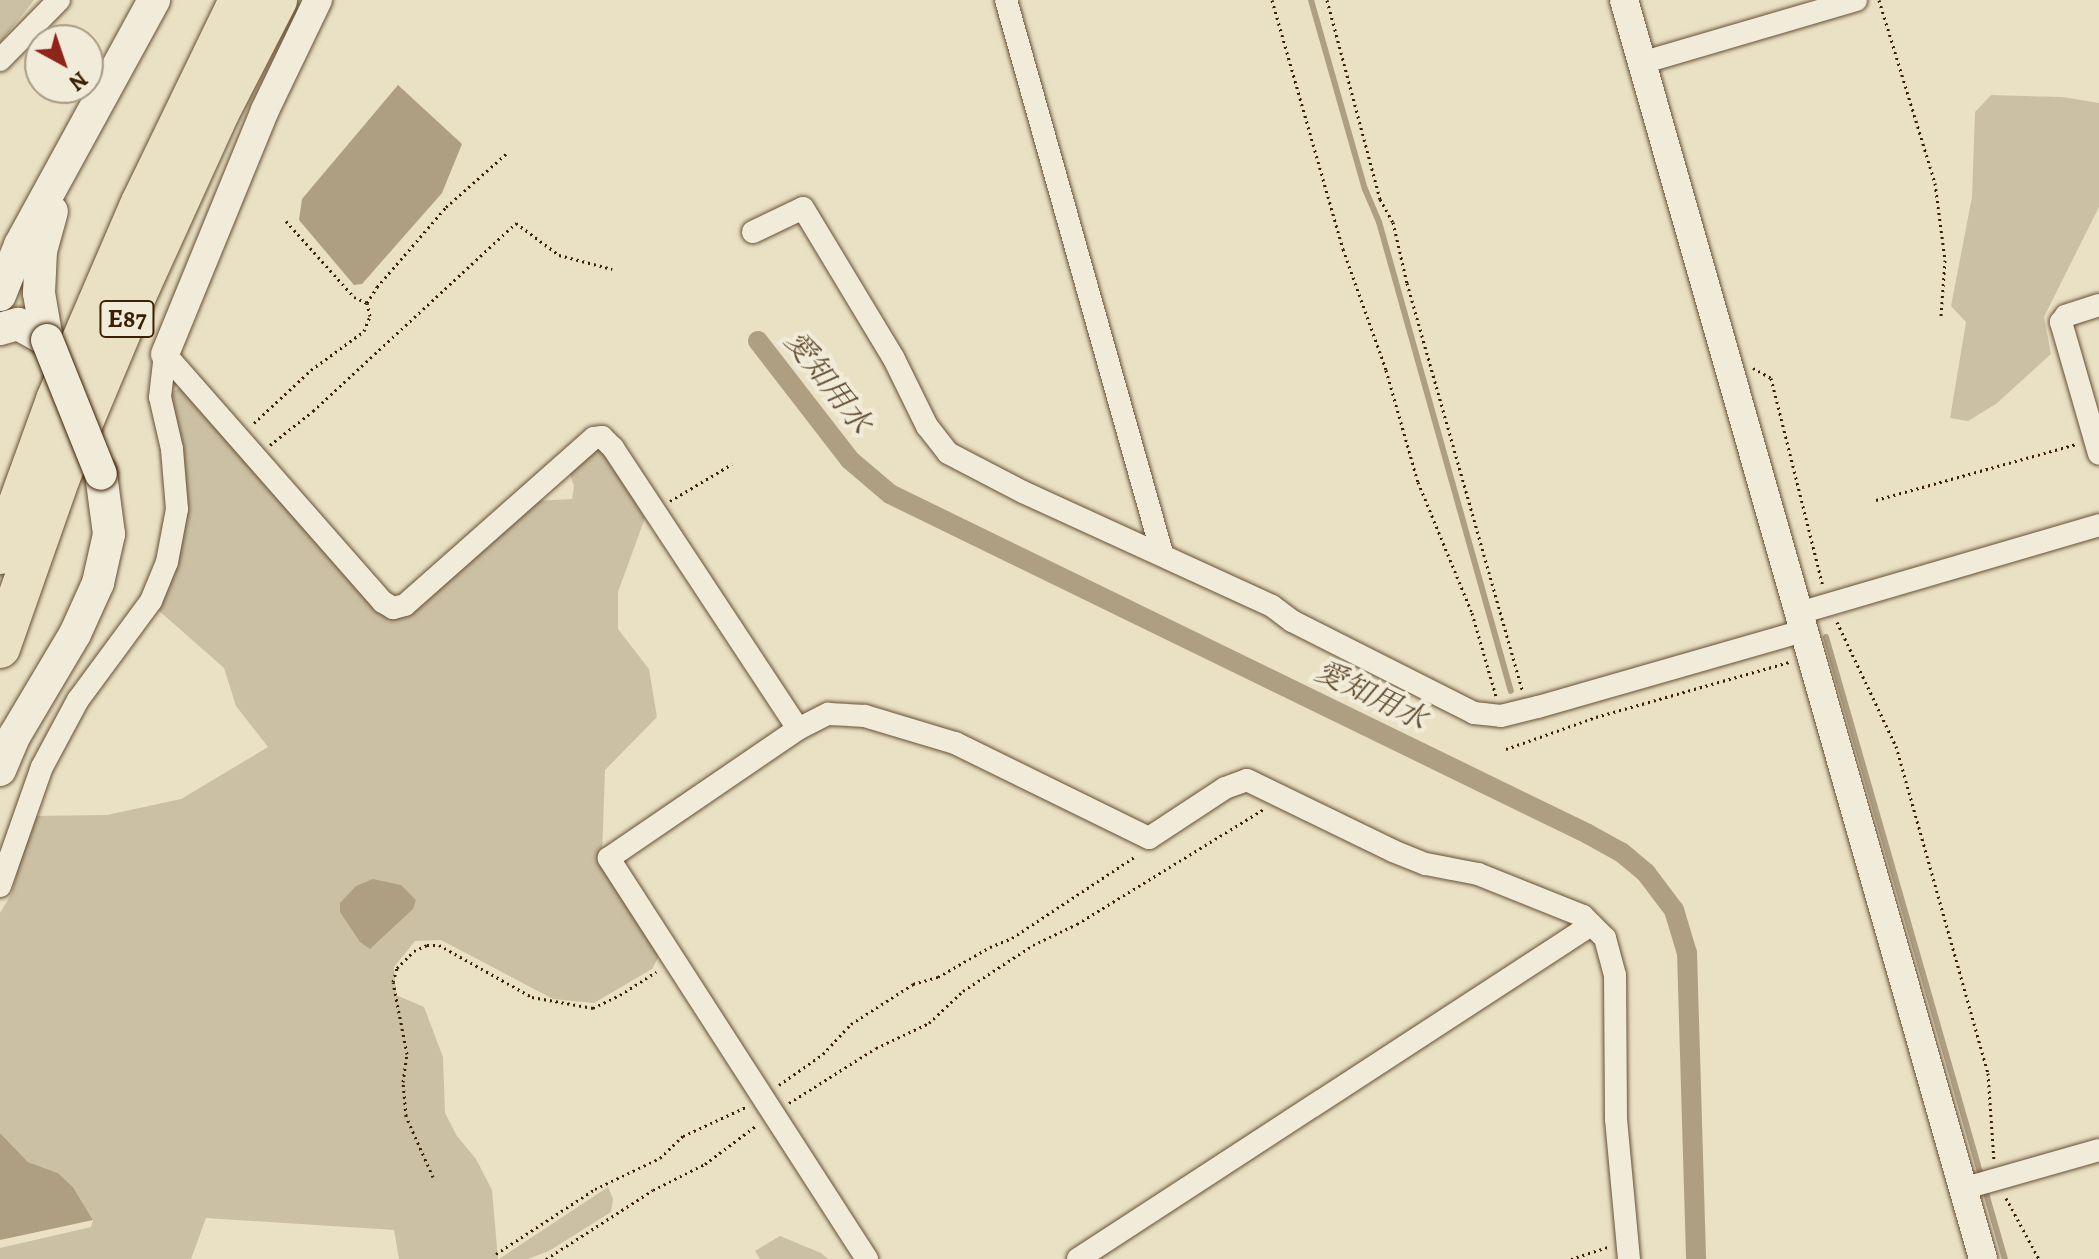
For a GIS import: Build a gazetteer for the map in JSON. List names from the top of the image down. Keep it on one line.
{"streets":{"highway":["E87"]},"water":["愛知用水"],"north":"bottom right"}
